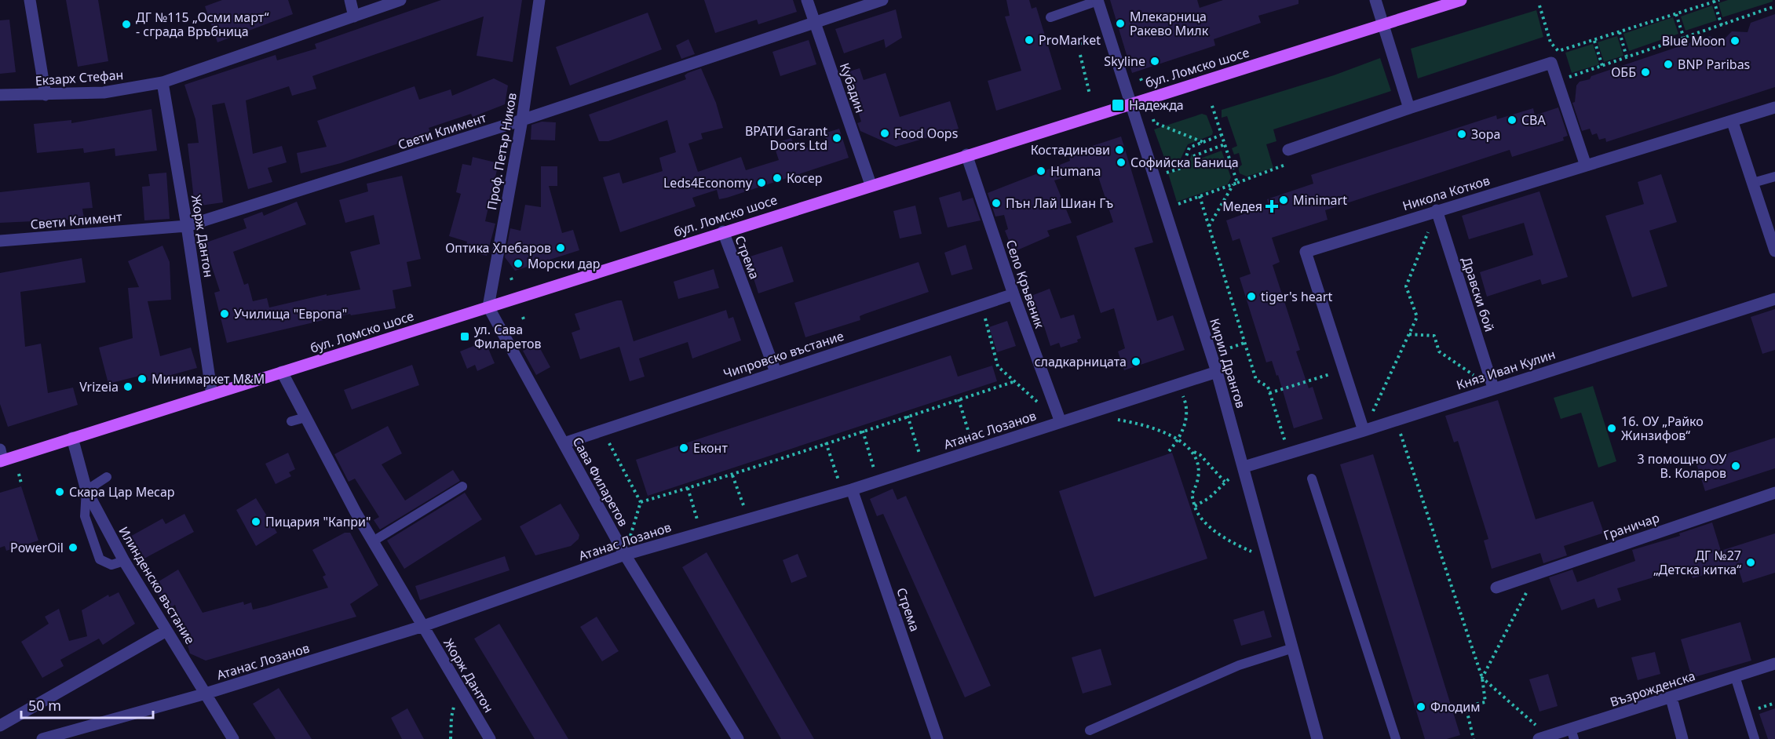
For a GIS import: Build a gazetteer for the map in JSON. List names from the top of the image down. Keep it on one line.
{"streets":{"main road":["бул. Ломско шосе"],"street":["Екзарх Стефан","Кубадин","Свети Климент","Проф. Петър Ников","Никола Котков","Жорж Дантон","Стрема","Село Кръвеник","Дравски бой","Чипровско въстание","Кирил Дрангов","Княз Иван Кулин","Атанас Лозанов","Сава Филаретов","Граничар","Илинденско въстание","Възрожденска"]},"crossings":[["бул. Ломско шосе","Кубадин"],["бул. Ломско шосе","Проф. Петър Ников"],["бул. Ломско шосе","Жорж Дантон"],["бул. Ломско шосе","Стрема"],["бул. Ломско шосе","Село Кръвеник"],["бул. Ломско шосе","Кирил Дрангов"],["бул. Ломско шосе","Сава Филаретов"],["бул. Ломско шосе","Илинденско въстание"],["Екзарх Стефан","Жорж Дантон"],["Кубадин","Свети Климент"],["Свети Климент","Проф. Петър Ников"],["Свети Климент","Жорж Дантон"],["Проф. Петър Ников","Сава Филаретов"],["Никола Котков","Дравски бой"],["Никола Котков","Княз Иван Кулин"],["Жорж Дантон","Атанас Лозанов"],["Стрема","Чипровско въстание"],["Стрема","Атанас Лозанов"],["Село Кръвеник","Чипровско въстание"],["Село Кръвеник","Атанас Лозанов"],["Дравски бой","Княз Иван Кулин"],["Чипровско въстание","Сава Филаретов"],["Кирил Дрангов","Княз Иван Кулин"],["Кирил Дрангов","Атанас Лозанов"],["Атанас Лозанов","Сава Филаретов"],["Атанас Лозанов","Илинденско въстание"]],"places":{"other":["Млекарница Ракево Милк","ДГ №115 „Осми март“ - сграда Връбница","ProMarket","Blue Moon","Skyline","BNP Paribas","ОББ","CBA","Food Oops","Зора","ВРАТИ Garant Doors Ltd","Костадинови","Софийска Баница","Humana","Косер","Leds4Economy","Minimart","Пън Лай Шиан Гъ","Оптика Хлебаров","Морски дар","tiger's heart","Училища \"Европа\"","сладкарницата","Минимаркет М&М","Vrizeia","16. ОУ „Райко Жинзифов“","Еконт","3 помощно ОУ В. Коларов","Скара Цар Месар","Пицария \"Капри\"","PowerOil","ДГ №27 „Детска китка“","Флодим"],"transit":["Надежда","ул. Сава Филаретов"],"health":["Медея"]},"scale_bar":"50 m"}
